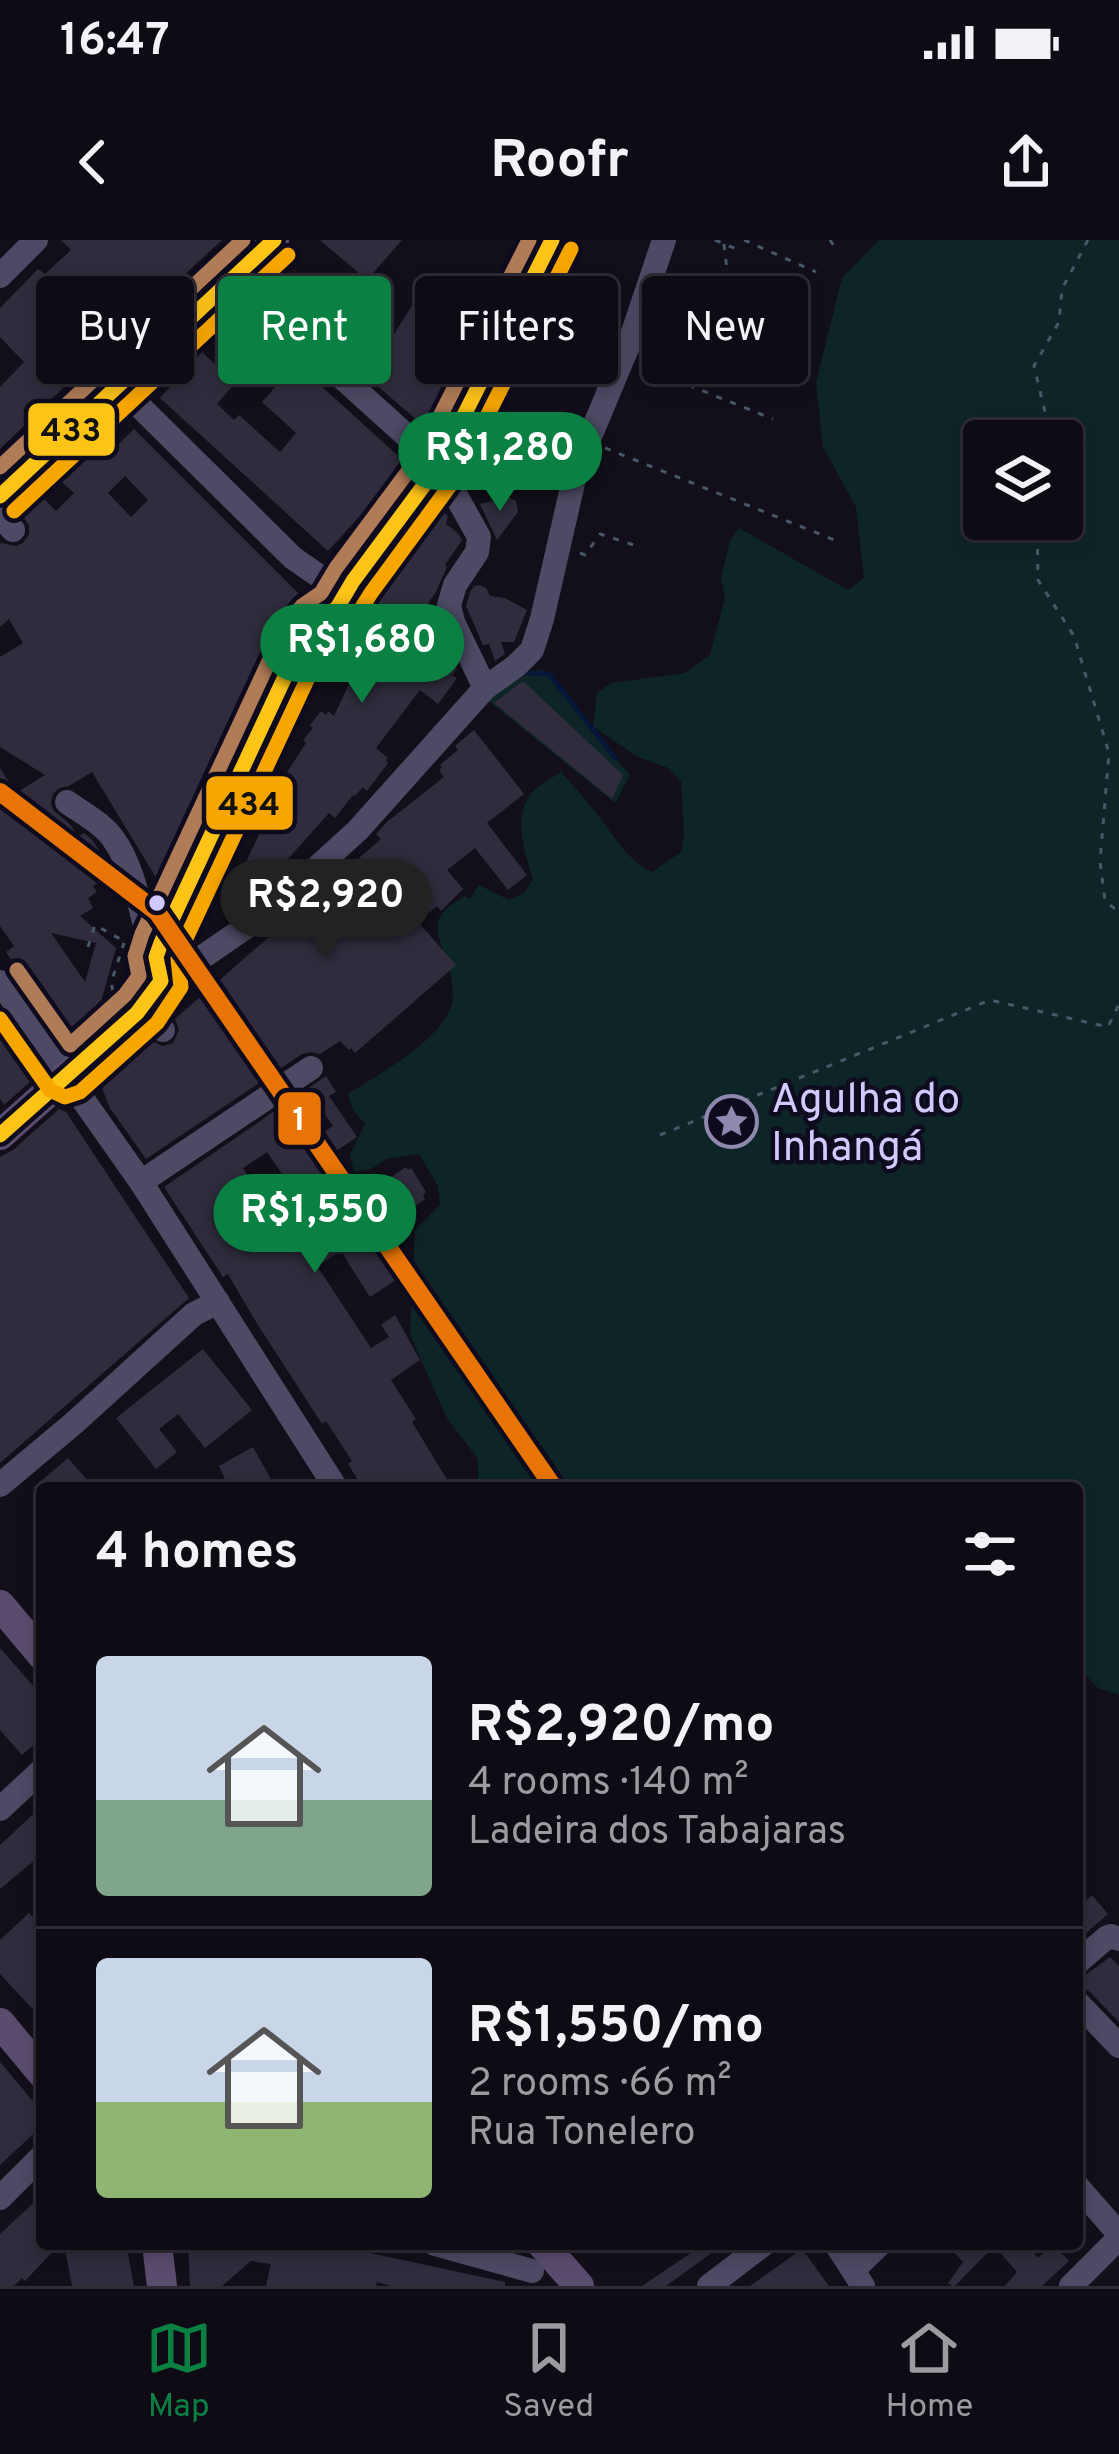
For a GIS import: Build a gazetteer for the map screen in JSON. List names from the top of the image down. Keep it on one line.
{"places":{"place":["Agulha do Inhangá"]},"lines":["transit line 433","transit line 434","transit line 1"],"page":{"status":"16:47","header":"Roofr","chip":["Buy","Rent","Filters","New"],"price":["R$1,280","R$1,680","R$2,920","R$1,550"],"heading":"4 homes","list":[{"name":"R$2,920/mo","note":"4 rooms · 140 m² · Ladeira dos Tabajaras"},{"name":"R$1,550/mo","note":"2 rooms · 66 m² · Rua Tonelero"}],"tabs":["Map","Saved","Home"]}}
